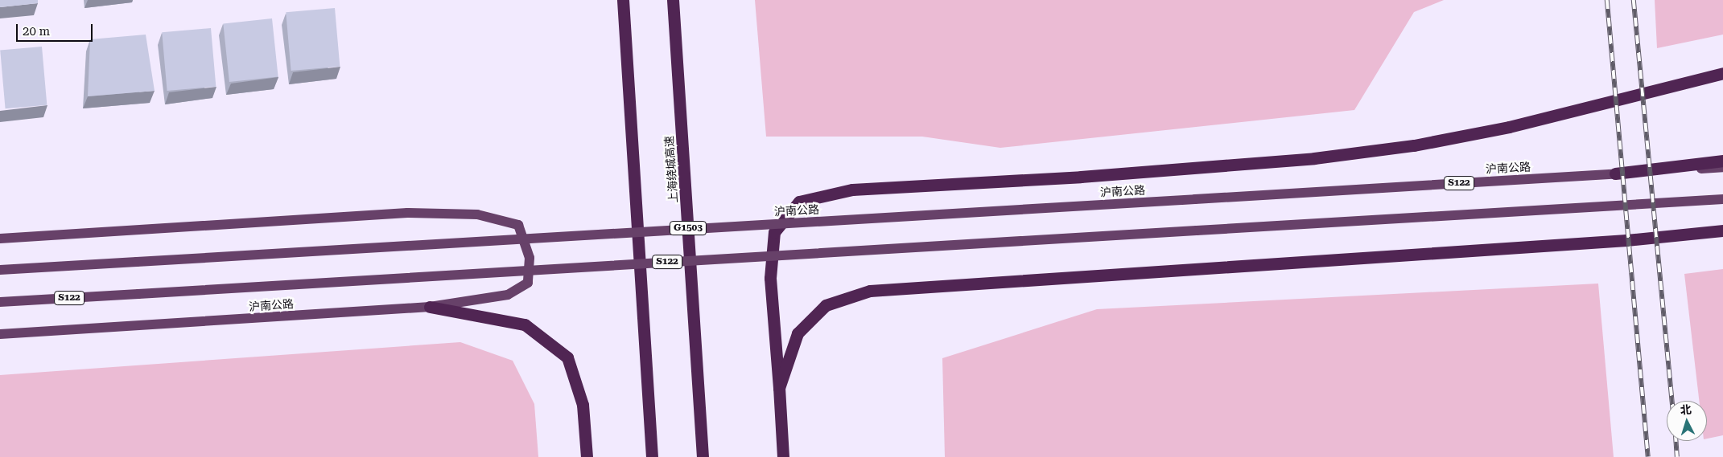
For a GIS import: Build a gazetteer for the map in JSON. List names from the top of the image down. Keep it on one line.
{"streets":{"highway":["上海绕城高速","G1503"],"main road":["沪南公路","S122"]},"scale_bar":"20 m","north":"top"}
